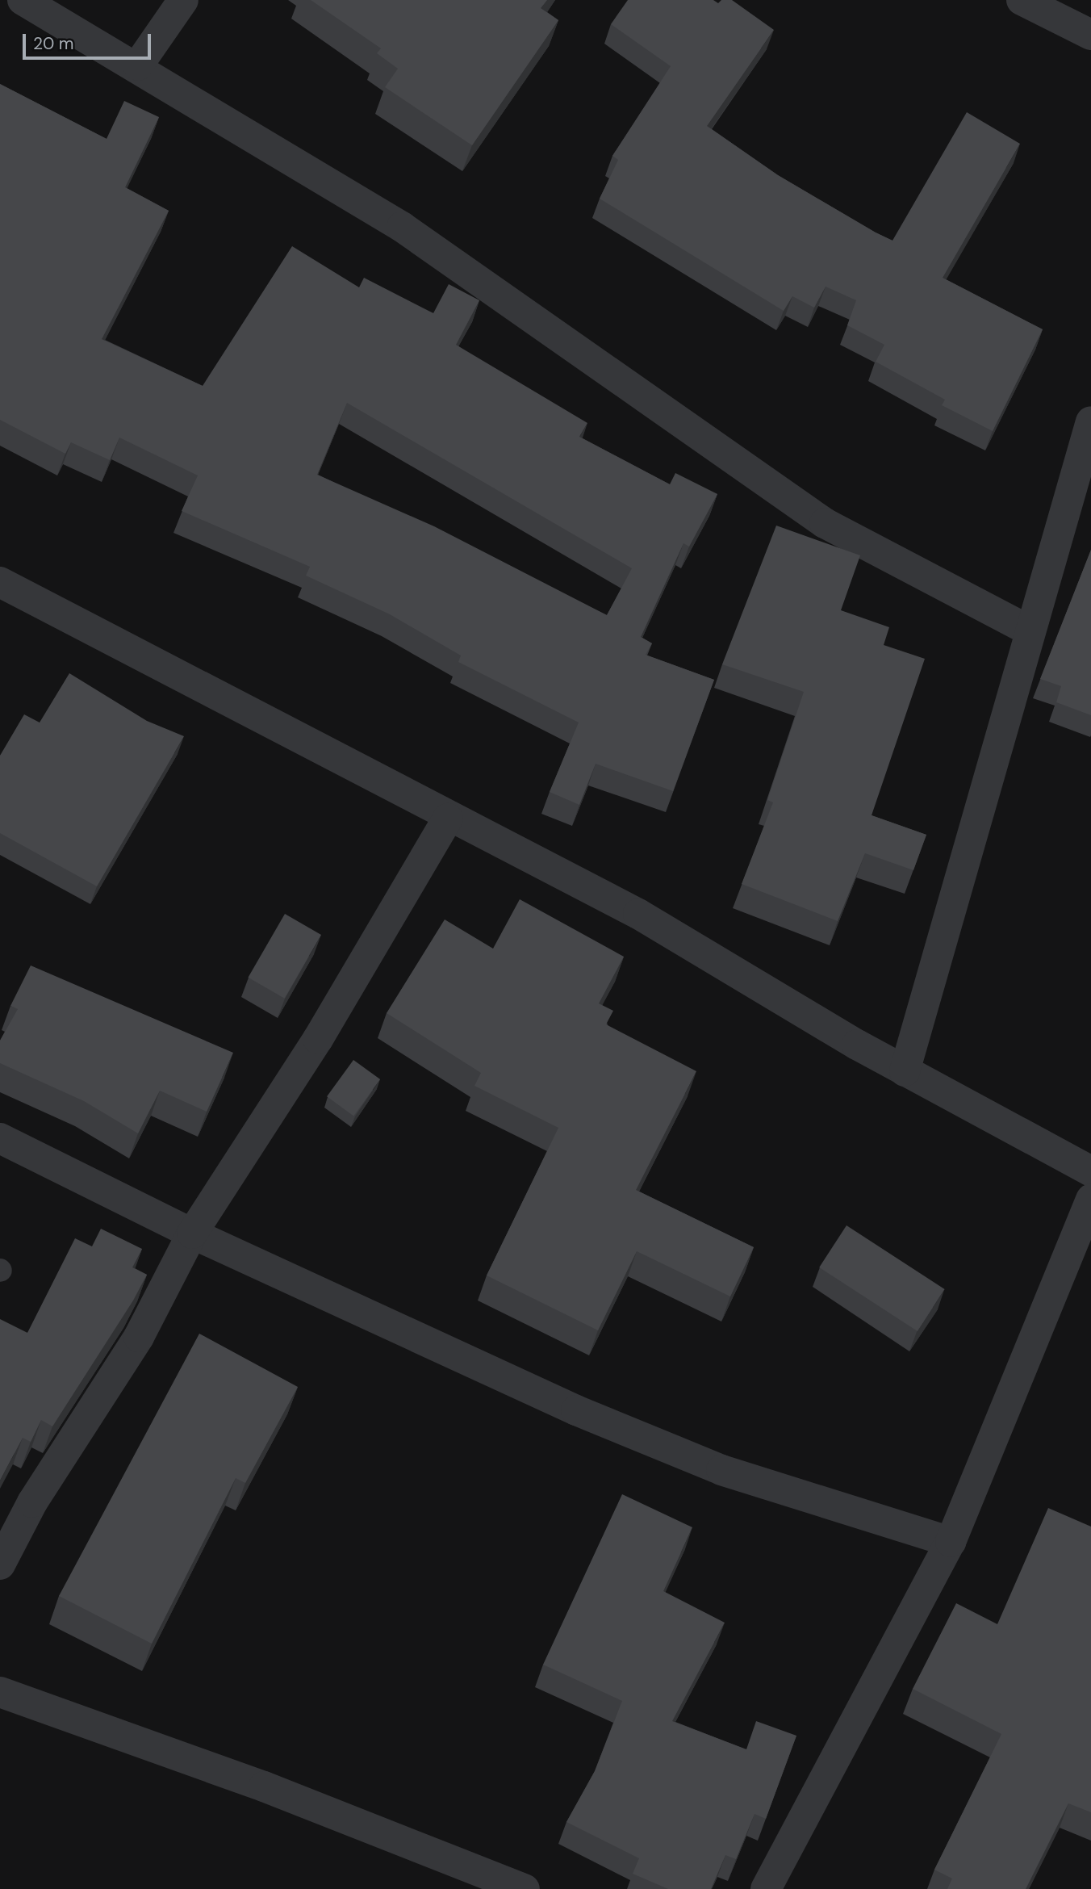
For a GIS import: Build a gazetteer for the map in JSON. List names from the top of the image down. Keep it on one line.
{"scale_bar":"20 m"}
